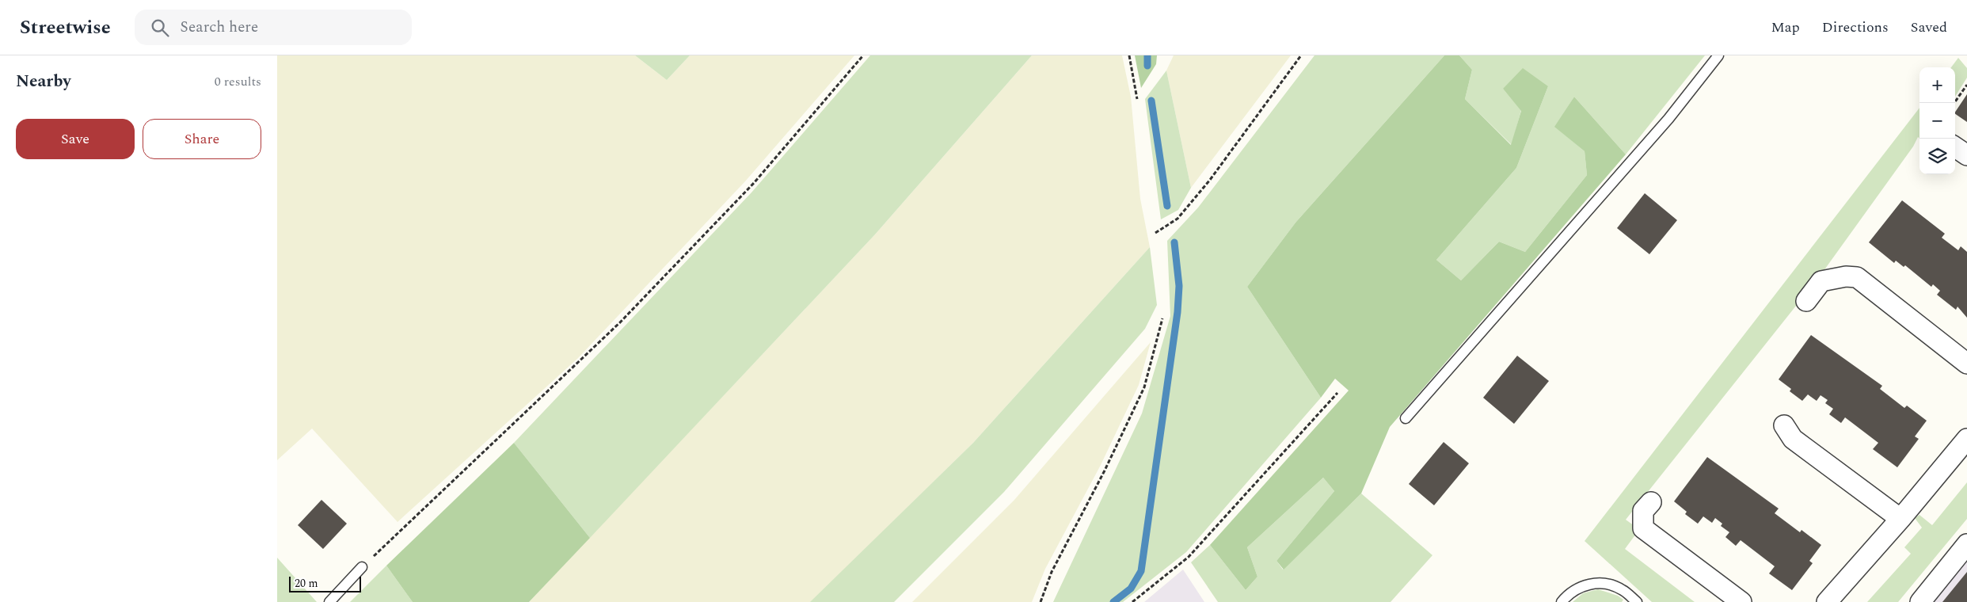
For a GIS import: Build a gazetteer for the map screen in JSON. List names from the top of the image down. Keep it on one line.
{"scale_bar":"20 m","page":{"header":"Streetwise","search":"Search here","nav":["Map","Directions","Saved"],"heading":["Nearby","0 results"],"map_buttons":["+","−"],"buttons":["Save","Share"],"scale":"20 m"}}
